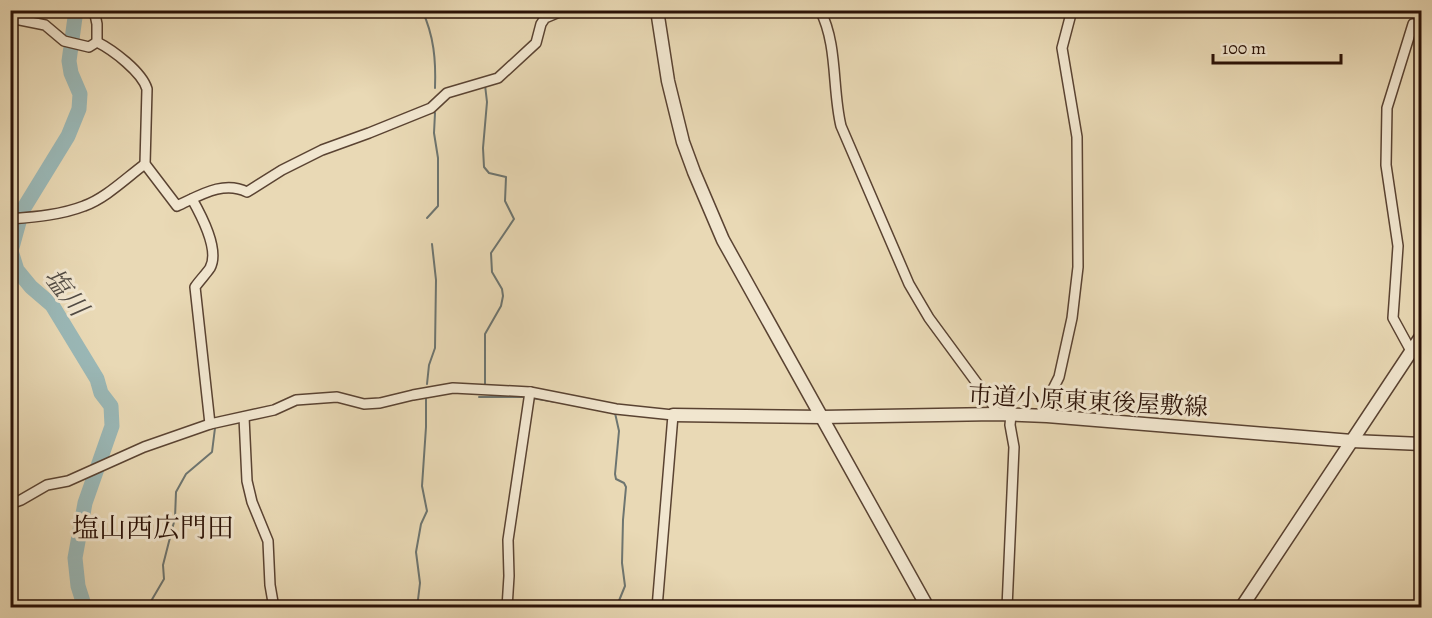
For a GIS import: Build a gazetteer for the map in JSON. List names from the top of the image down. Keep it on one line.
{"streets":{"street":["市道小原東東後屋敷線"]},"districts":["塩山西広門田"],"water":["塩川"],"scale_bar":"100 m"}
